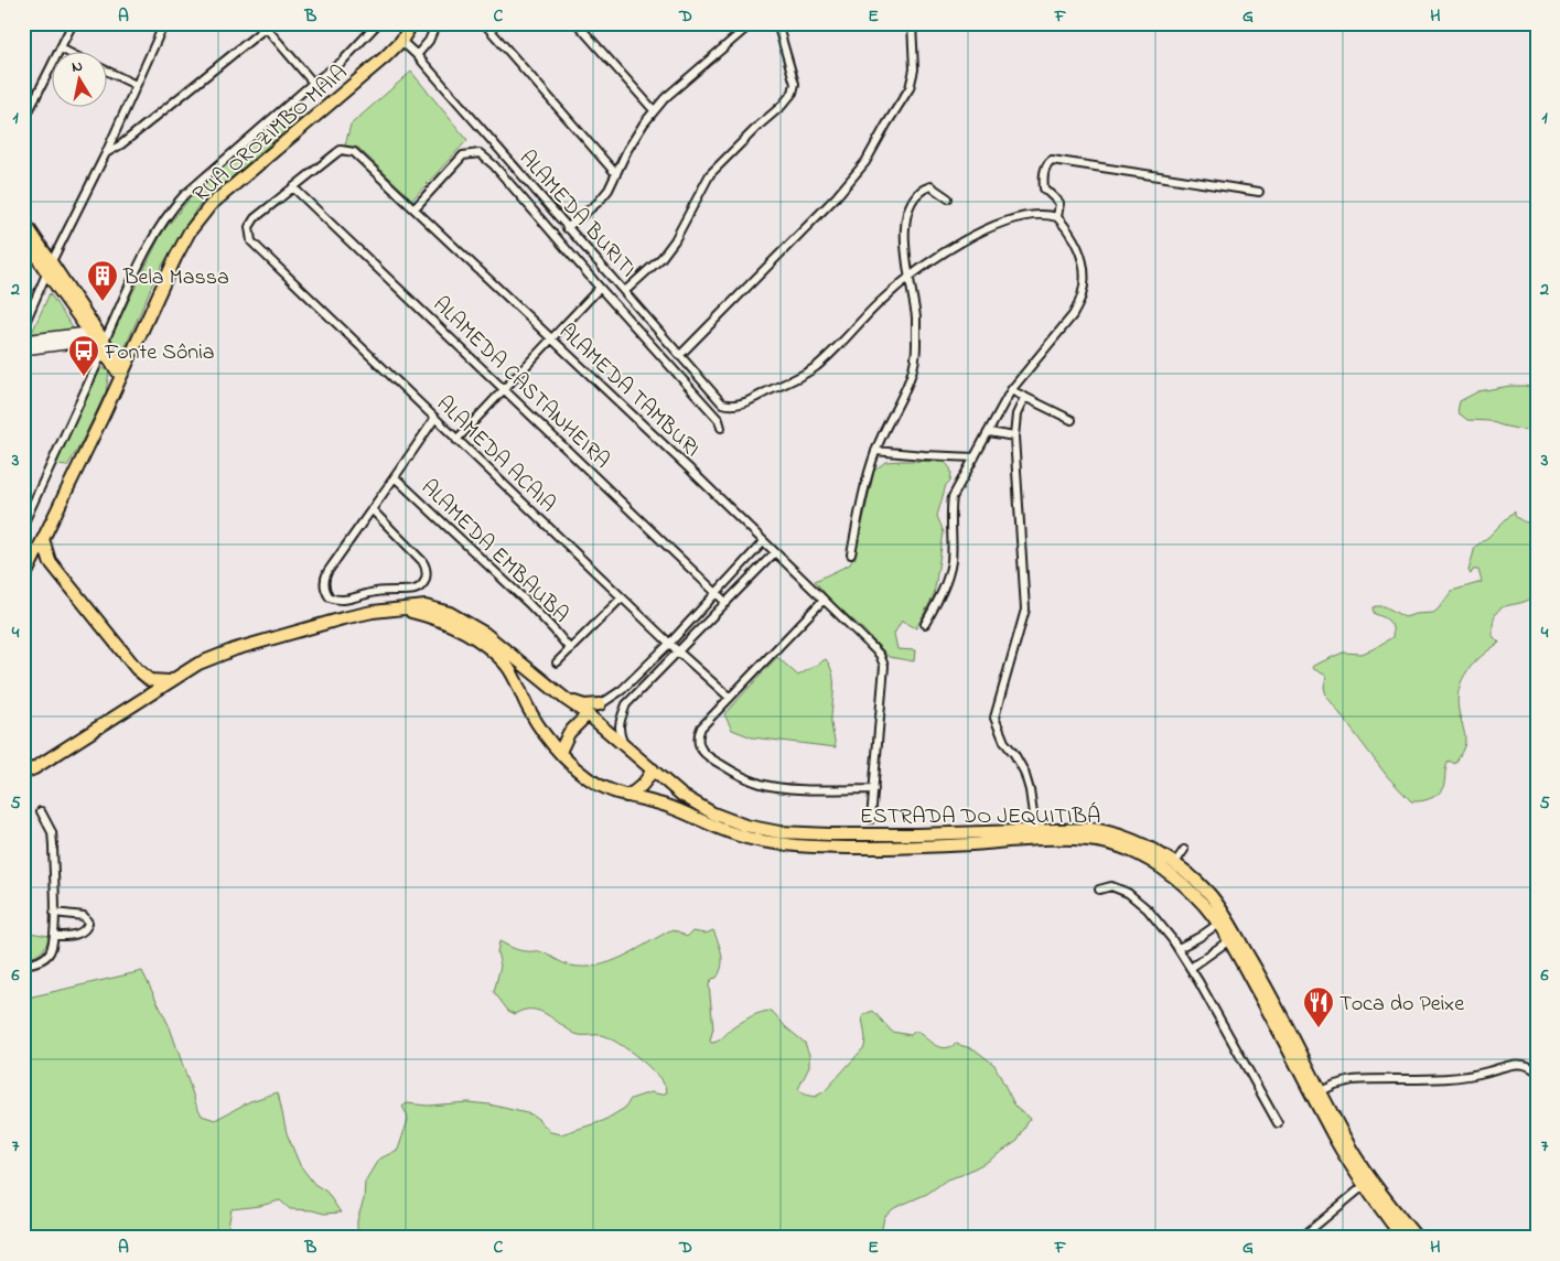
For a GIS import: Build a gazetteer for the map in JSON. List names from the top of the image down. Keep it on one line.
{"streets":{"main road":["RUA OROZIMBO MAIA","ESTRADA DO JEQUITIBÁ"],"street":["ALAMEDA BURITI","ALAMEDA CASTANHEIRA","ALAMEDA TAMBURI","ALAMEDA ACAIA","ALAMEDA EMBAUBA"]},"crossings":[["RUA OROZIMBO MAIA","ALAMEDA BURITI"],["ALAMEDA CASTANHEIRA","ALAMEDA TAMBURI"],["ALAMEDA CASTANHEIRA","ALAMEDA ACAIA"],["ALAMEDA TAMBURI","ALAMEDA ACAIA"]],"places":{"building":["Bela Massa"],"bus stop":["Fonte Sônia"],"restaurant":["Toca do Peixe"]},"north":"top","grid":{"columns":["A","B","C","D","E","F","G","H"],"rows":["1","2","3","4","5","6","7"]}}
